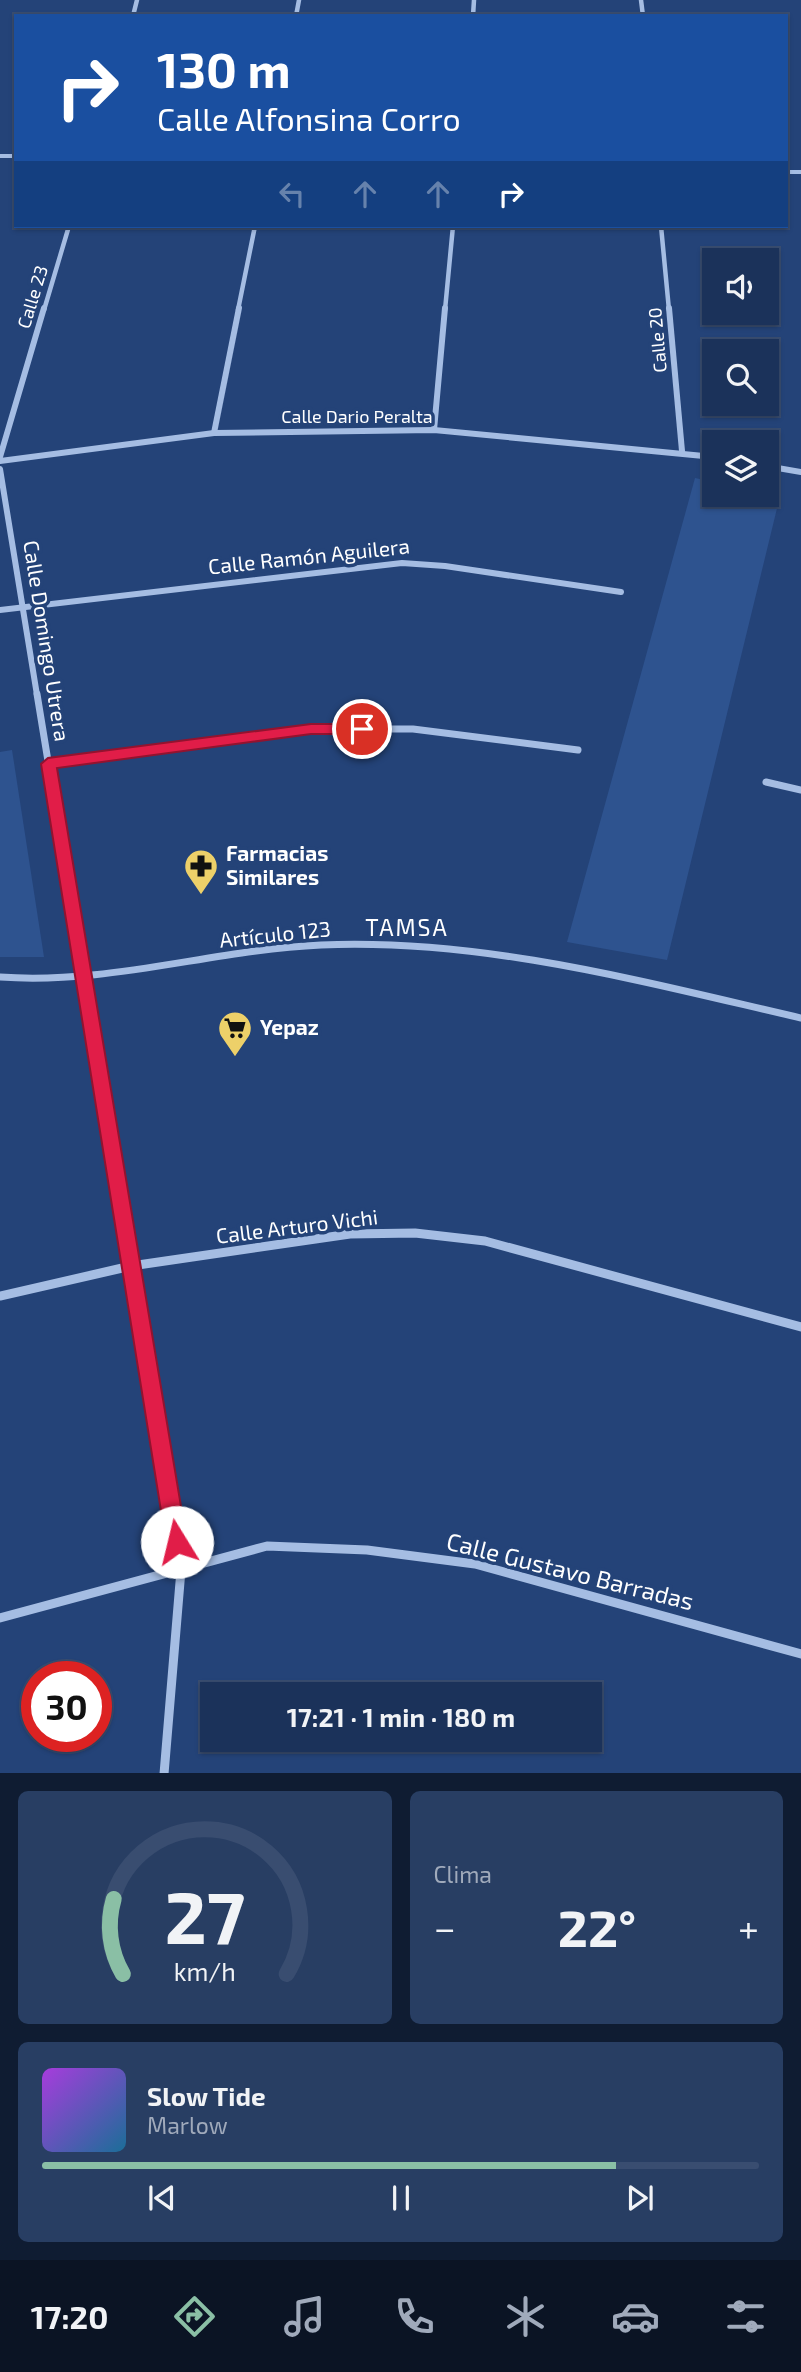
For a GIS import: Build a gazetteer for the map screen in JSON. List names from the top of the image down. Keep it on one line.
{"streets":{"street":["Calle 23","Calle 20","Calle Dario Peralta","Calle Ramón Aguilera","Calle Domingo Utrera","Artículo 123","Calle Arturo Vichi","Calle Gustavo Barradas"]},"crossings":[["Calle 23","Calle Dario Peralta"],["Calle 20","Calle Dario Peralta"],["Calle Ramón Aguilera","Calle Domingo Utrera"],["Calle Domingo Utrera","Artículo 123"],["Calle Domingo Utrera","Calle Arturo Vichi"],["Calle Domingo Utrera","Calle Gustavo Barradas"]],"districts":["TAMSA"],"places":{"pharmacy":["Farmacias Similares"],"supermarket":["Yepaz"]},"page":{"turn":["130 m","Calle Alfonsina Corro"],"limit":"30","trip":"17:21 · 1 min · 180 m","tile":"Clima","heat":["−","22°","+"],"song":["Slow Tide","Marlow"],"tabs":"17:20","gauge":["27","km/h"]}}
